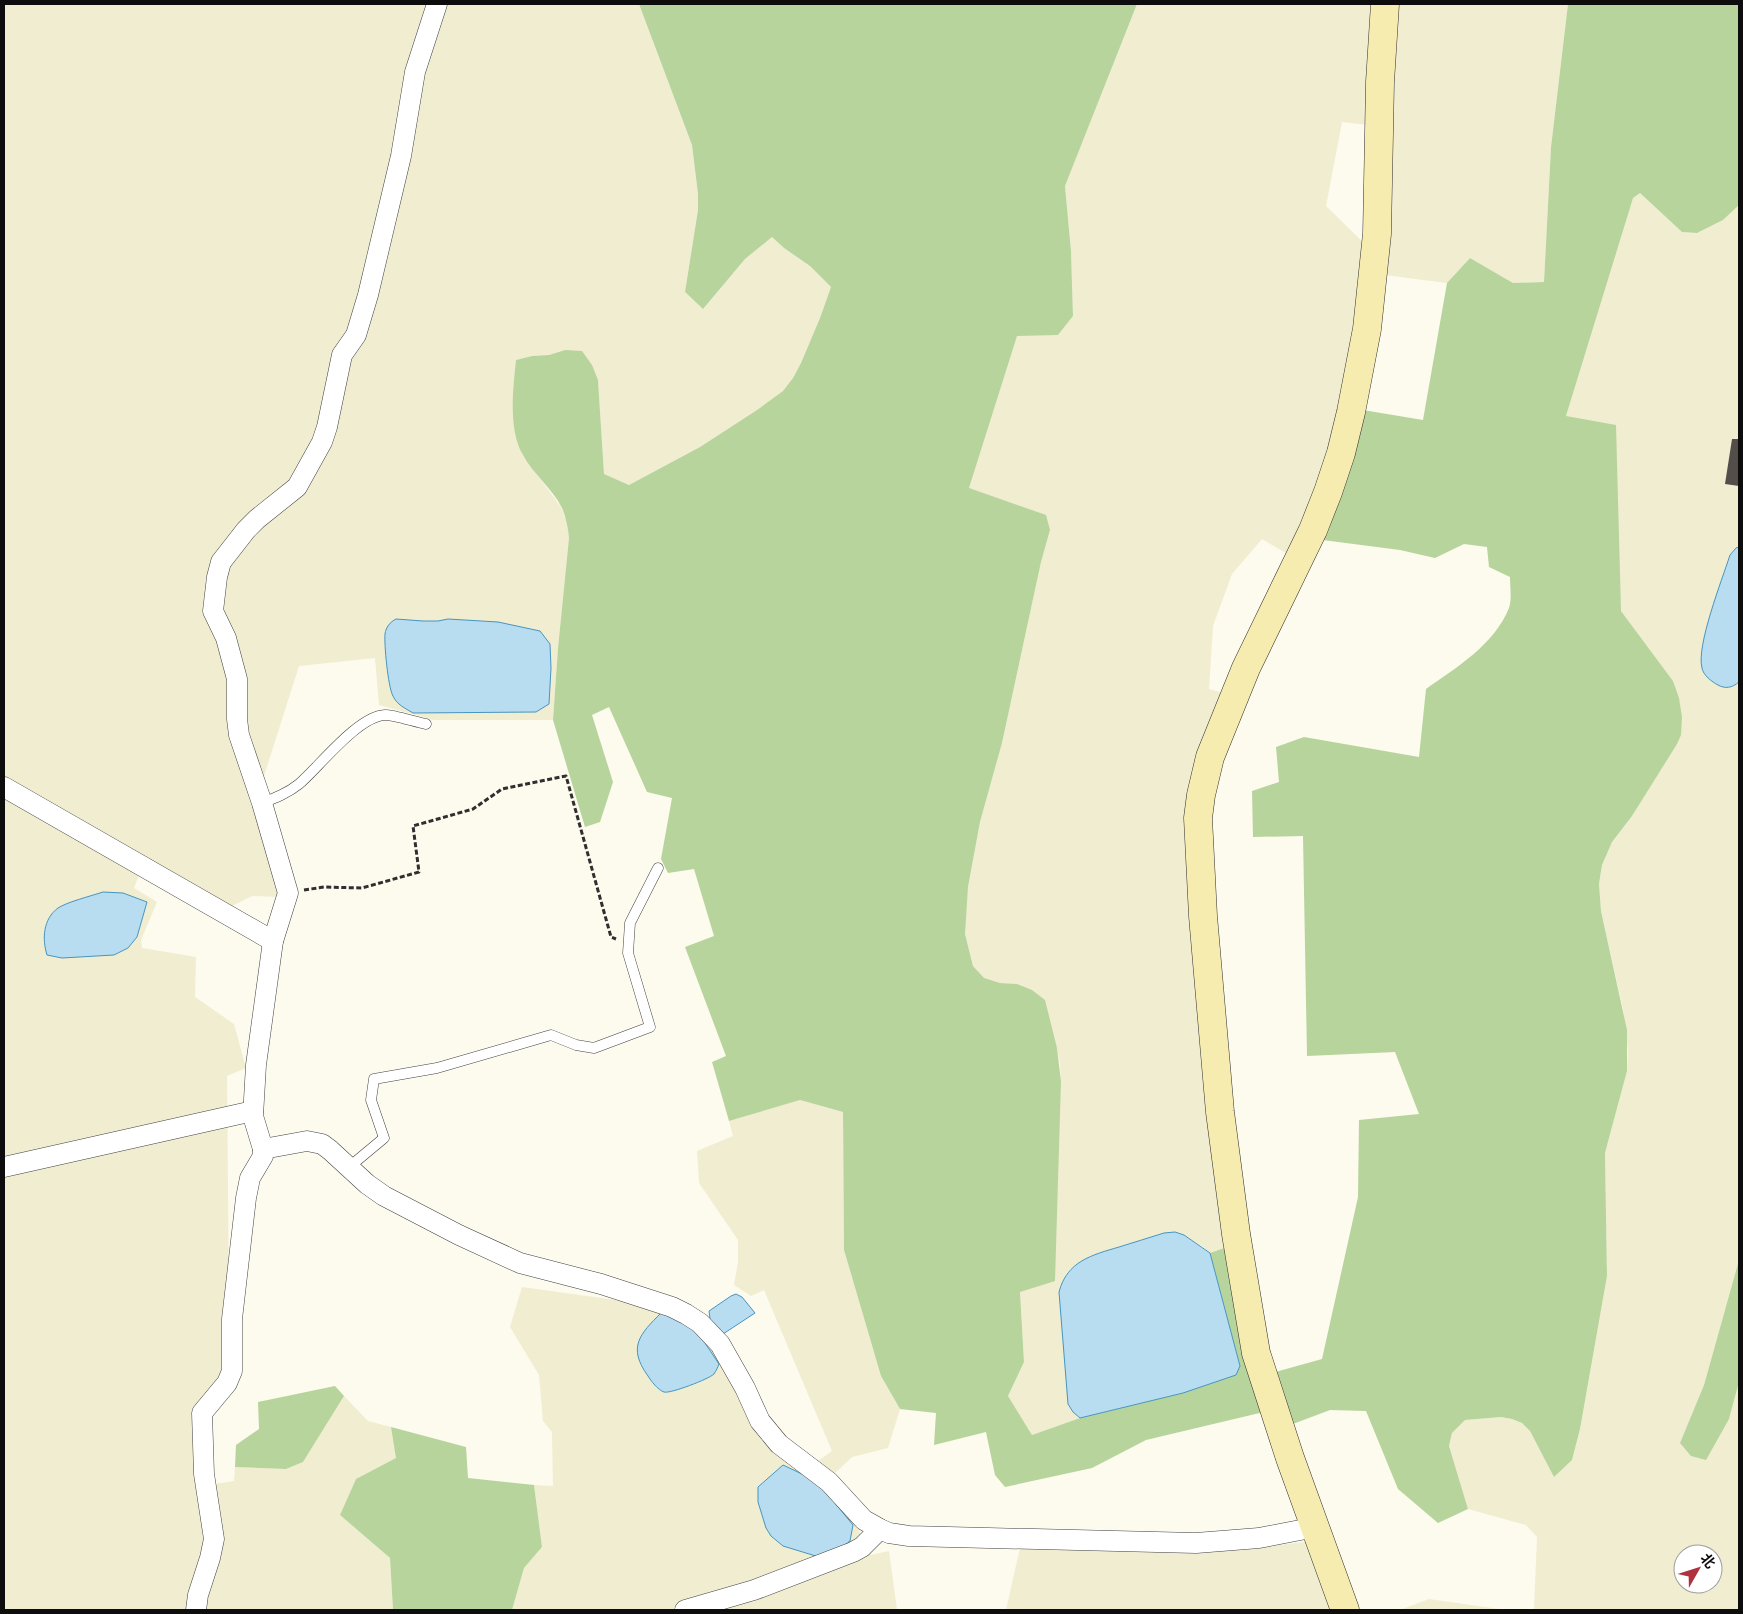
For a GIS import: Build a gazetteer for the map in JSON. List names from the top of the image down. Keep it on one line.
{"north":"top right"}
